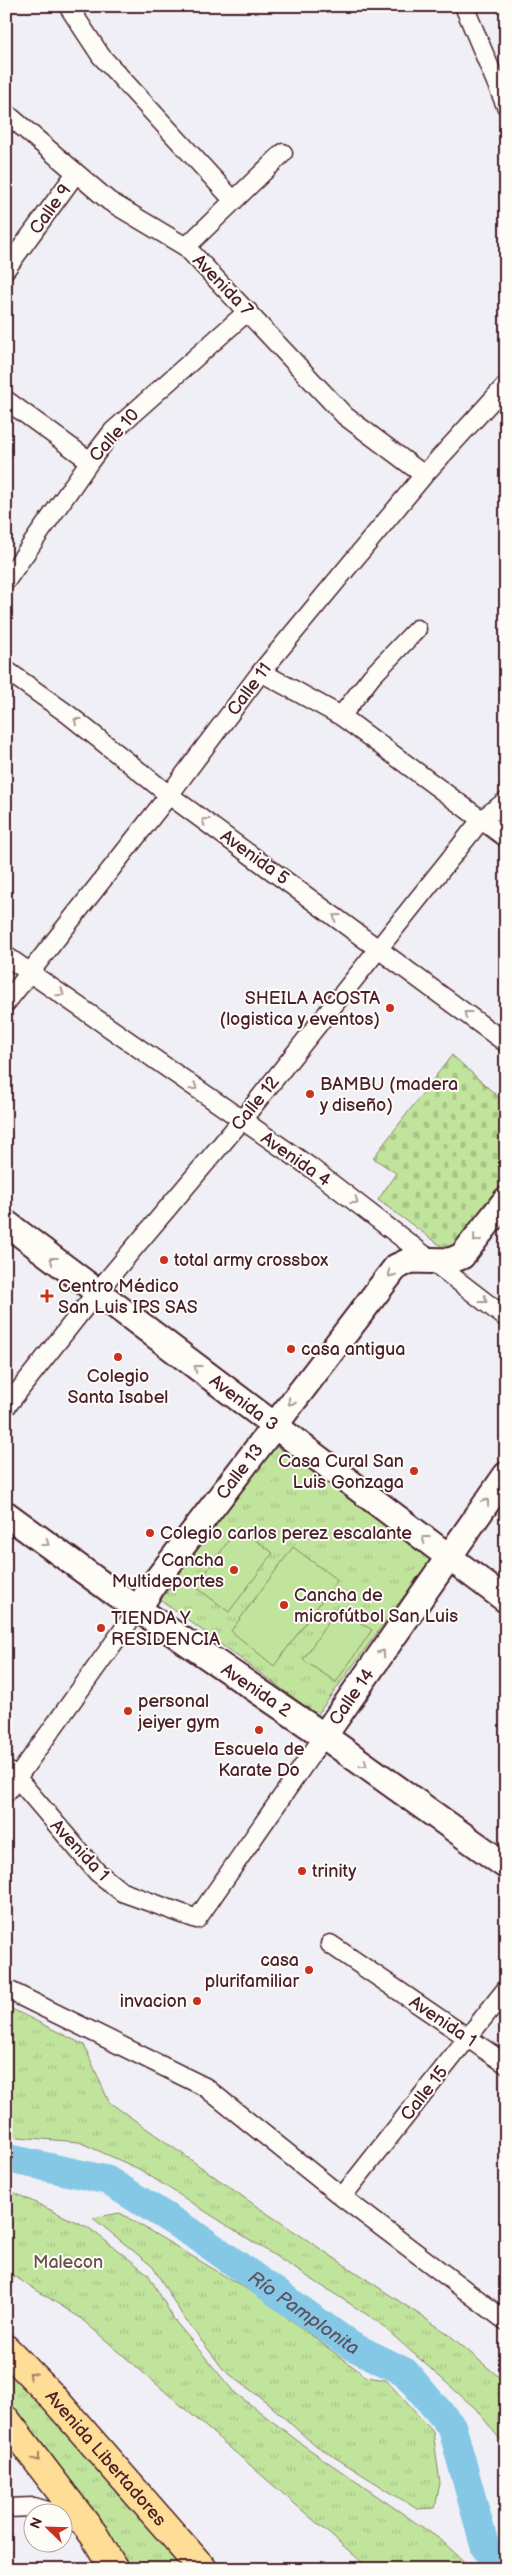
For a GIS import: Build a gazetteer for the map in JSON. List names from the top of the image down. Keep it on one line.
{"streets":{"main road":["Avenida 3","Calle 13","Avenida 2","Calle 14","Avenida Libertadores"],"street":["Calle 9","Avenida 7","Calle 10","Calle 11","Avenida 5","Calle 12","Avenida 4","Avenida 1","Calle 15"]},"crossings":[["Calle 9","Avenida 7"],["Avenida 7","Calle 10"],["Avenida 7","Calle 11"],["Calle 11","Avenida 5"],["Calle 11","Avenida 4"],["Avenida 5","Calle 12"],["Calle 12","Avenida 4"],["Calle 12","Avenida 3"],["Avenida 4","Calle 13"],["Avenida 3","Calle 13"],["Avenida 3","Calle 14"],["Calle 13","Avenida 2"],["Calle 13","Avenida 1"],["Avenida 2","Calle 14"],["Calle 14","Avenida 1"],["Avenida 1","Calle 15"]],"one_way":["Avenida 5","Avenida 4","Avenida 3","Calle 13","Avenida 2","Calle 14"],"water":["Río Pamplonita"],"parks":["Malecon"],"places":{"other":["SHEILA ACOSTA (logistica y eventos)","BAMBU (madera y diseño)","total army crossbox","casa antigua","Colegio Santa Isabel","Casa Cural San Luis Gonzaga","Colegio carlos perez escalante","Cancha Multideportes","Cancha de microfútbol San Luis","TIENDA Y RESIDENCIA","personal jeiyer gym","Escuela de Karate Do","trinity","casa plurifamiliar","invacion"],"health":["Centro Médico San Luis IPS SAS"]},"north":"top left"}
